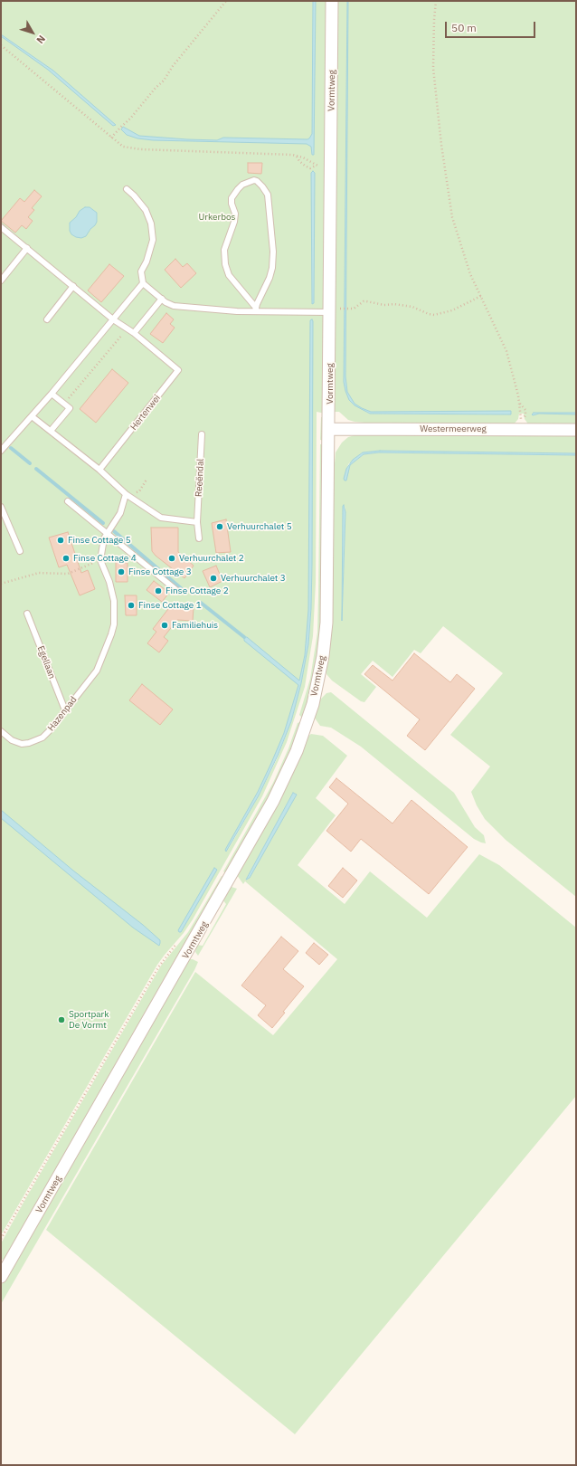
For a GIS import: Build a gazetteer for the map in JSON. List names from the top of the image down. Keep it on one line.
{"streets":{"street":["Vormtweg","Westermeerweg"],"lane":["Hertenwei","Reeëndal","Egellaan","Hazenpad"]},"crossings":[["Vormtweg","Westermeerweg"],["Egellaan","Hazenpad"]],"parks":["Urkerbos"],"places":["Verhuurchalet 5","Finse Cottage 5","Finse Cottage 4","Verhuurchalet 2","Finse Cottage 3","Verhuurchalet 3","Finse Cottage 2","Finse Cottage 1","Familiehuis","Sportpark De Vormt"],"scale_bar":"50 m","north":"bottom right"}
